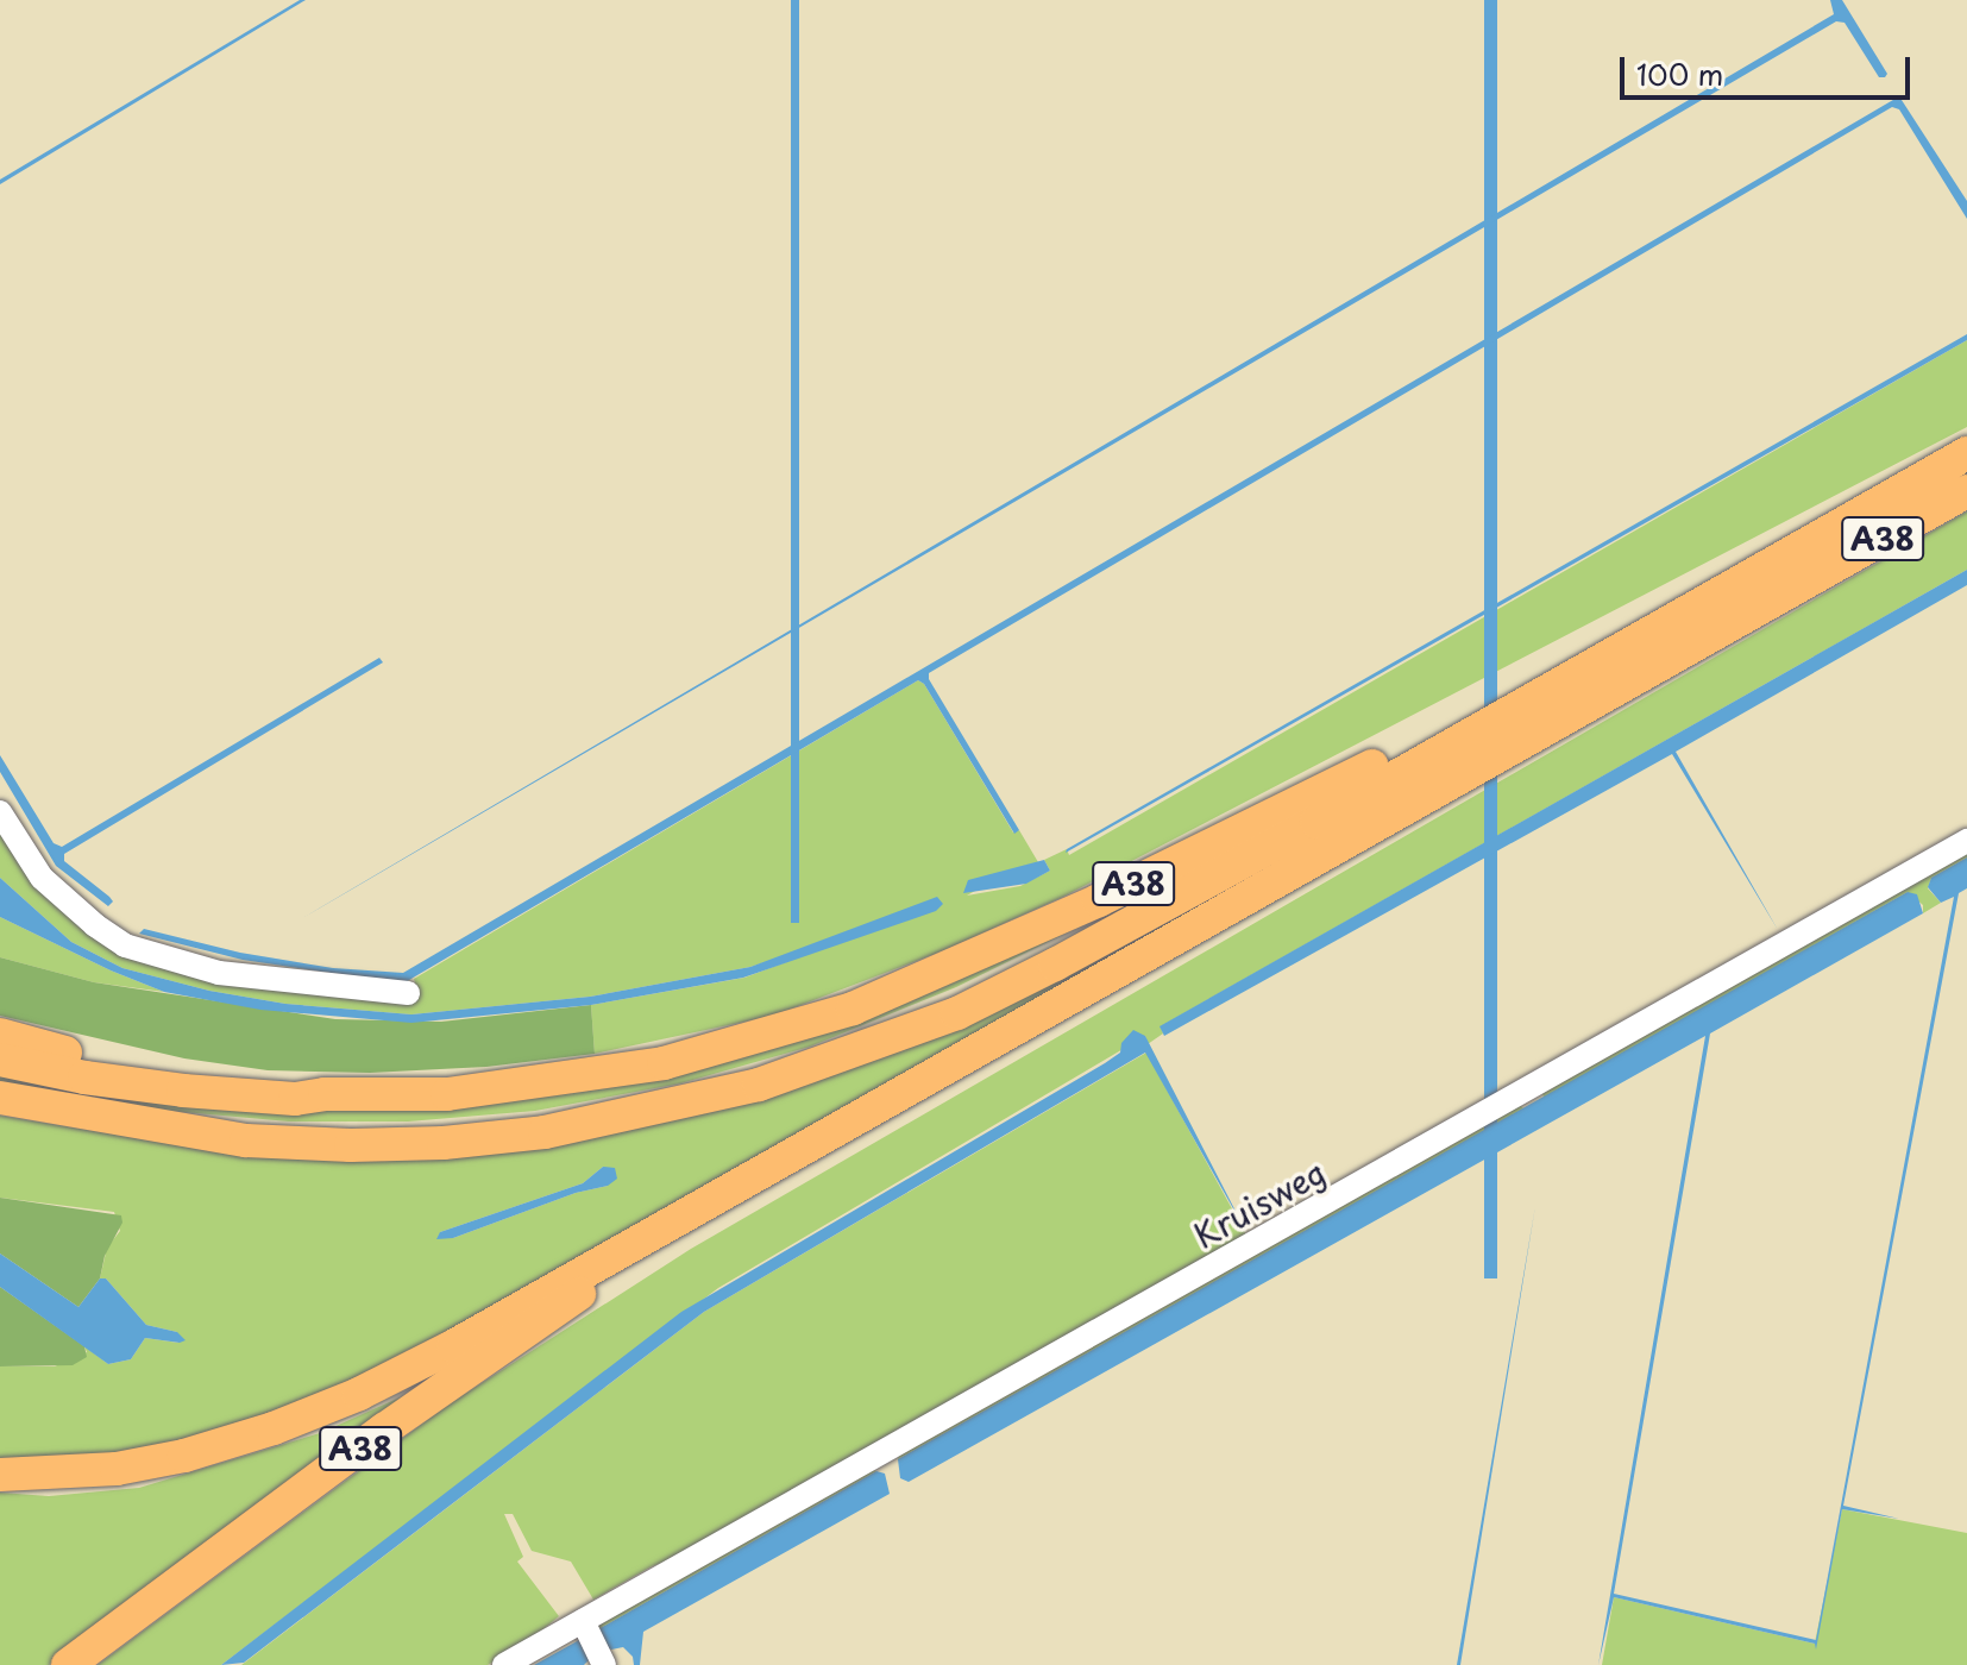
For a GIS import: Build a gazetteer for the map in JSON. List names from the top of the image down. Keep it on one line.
{"streets":{"highway":["A38"],"street":["Kruisweg"]},"scale_bar":"100 m"}
